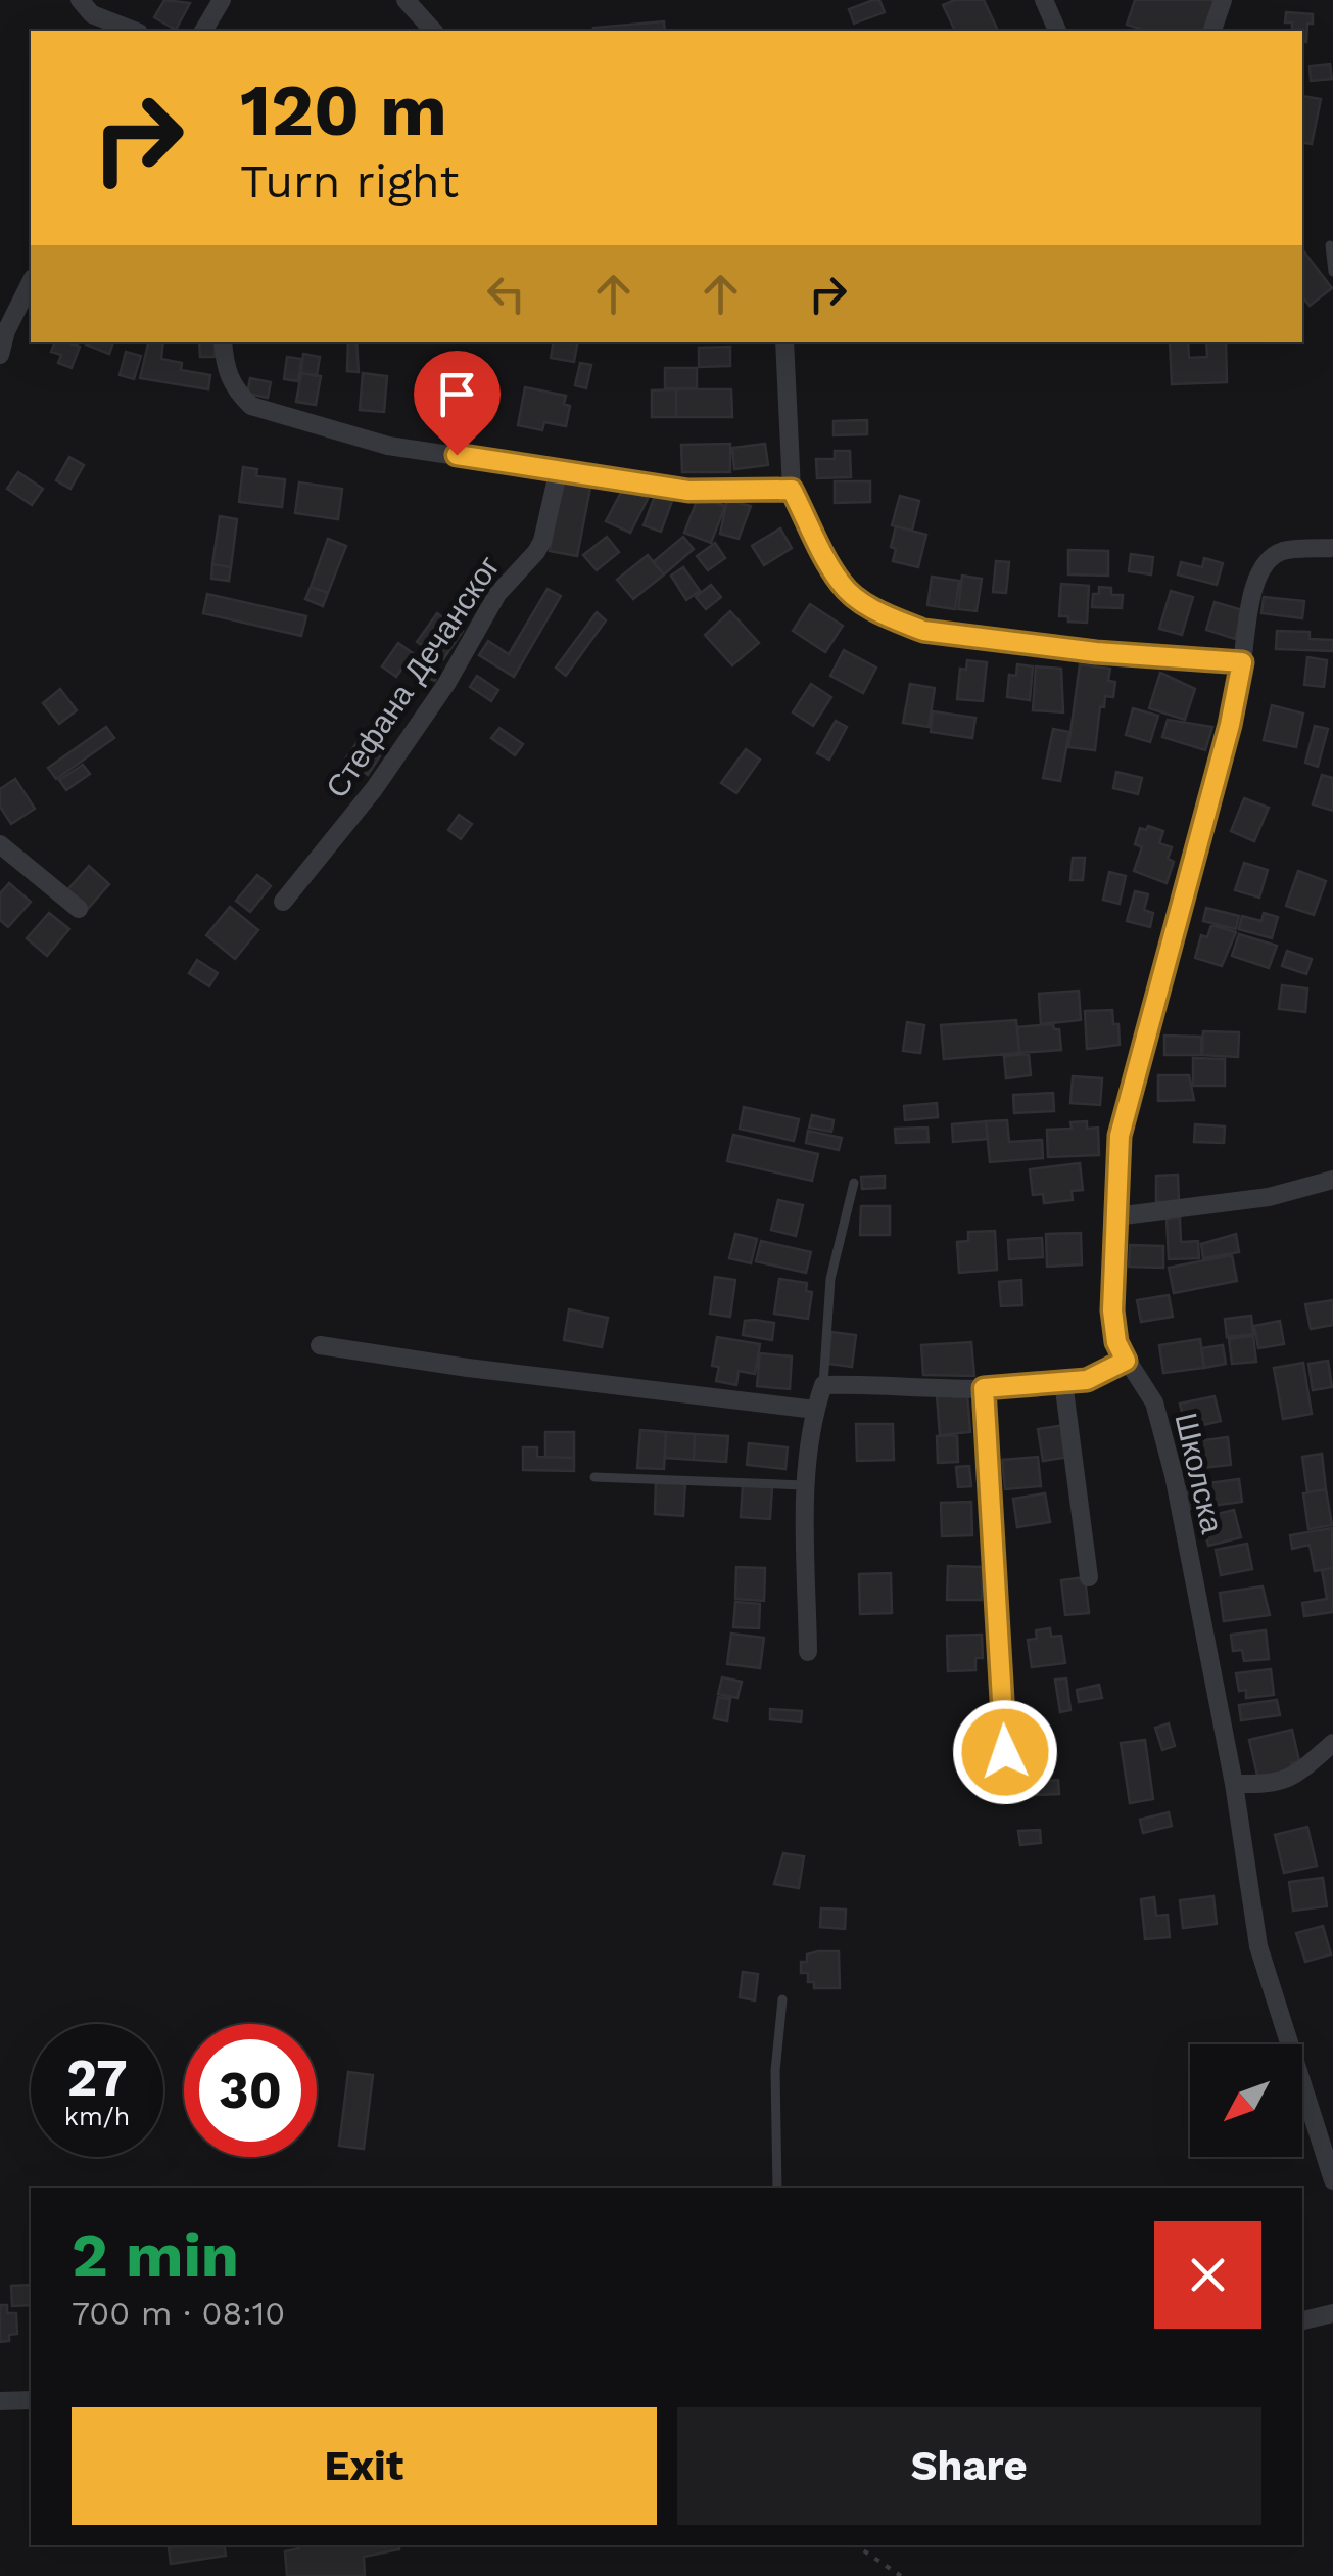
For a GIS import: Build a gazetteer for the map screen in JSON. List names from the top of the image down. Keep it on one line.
{"streets":{"street":["Стефана Дечанског","Школска"]},"north":"bottom left","page":{"turn":["120 m","Turn right"],"speed":"27 km/h","limit":"30","heading":["2 min","700 m · 08:10"],"buttons":["Exit","Share"]}}
